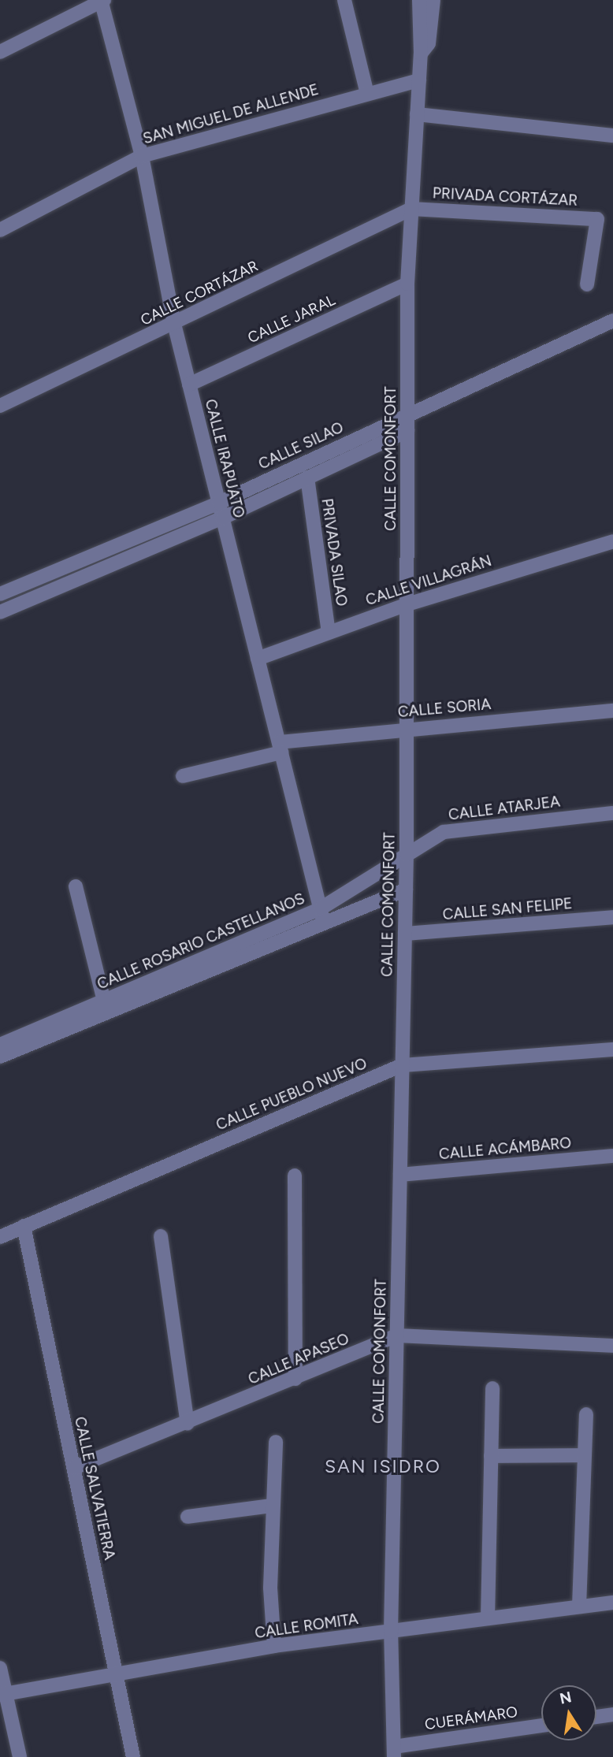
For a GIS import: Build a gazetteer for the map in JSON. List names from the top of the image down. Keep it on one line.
{"streets":{"street":["SAN MIGUEL DE ALLENDE","PRIVADA CORTÁZAR","CALLE CORTÁZAR","CALLE JARAL","CALLE SILAO","CALLE IRAPUATO","CALLE COMONFORT","PRIVADA SILAO","CALLE VILLAGRÁN","CALLE SORIA","CALLE ATARJEA","CALLE SAN FELIPE","CALLE ROSARIO CASTELLANOS","CALLE PUEBLO NUEVO","CALLE ACÁMBARO","CALLE APASEO","CALLE SALVATIERRA","CALLE ROMITA","CUERÁMARO"]},"crossings":[["SAN MIGUEL DE ALLENDE","CALLE IRAPUATO"],["SAN MIGUEL DE ALLENDE","CALLE COMONFORT"],["PRIVADA CORTÁZAR","CALLE CORTÁZAR"],["PRIVADA CORTÁZAR","CALLE COMONFORT"],["CALLE CORTÁZAR","CALLE IRAPUATO"],["CALLE CORTÁZAR","CALLE COMONFORT"],["CALLE JARAL","CALLE IRAPUATO"],["CALLE JARAL","CALLE COMONFORT"],["CALLE SILAO","CALLE IRAPUATO"],["CALLE SILAO","CALLE COMONFORT"],["CALLE SILAO","PRIVADA SILAO"],["CALLE IRAPUATO","CALLE VILLAGRÁN"],["CALLE IRAPUATO","CALLE SORIA"],["CALLE IRAPUATO","CALLE ROSARIO CASTELLANOS"],["CALLE COMONFORT","CALLE VILLAGRÁN"],["CALLE COMONFORT","CALLE SORIA"],["CALLE COMONFORT","CALLE ATARJEA"],["CALLE COMONFORT","CALLE SAN FELIPE"],["CALLE COMONFORT","CALLE ROSARIO CASTELLANOS"],["CALLE COMONFORT","CALLE PUEBLO NUEVO"],["CALLE COMONFORT","CALLE ACÁMBARO"],["CALLE COMONFORT","CALLE APASEO"],["CALLE COMONFORT","CALLE ROMITA"],["CALLE COMONFORT","CUERÁMARO"],["PRIVADA SILAO","CALLE VILLAGRÁN"],["CALLE ATARJEA","CALLE ROSARIO CASTELLANOS"],["CALLE PUEBLO NUEVO","CALLE SALVATIERRA"],["CALLE APASEO","CALLE SALVATIERRA"],["CALLE SALVATIERRA","CALLE ROMITA"]],"districts":["SAN ISIDRO"],"north":"top"}
